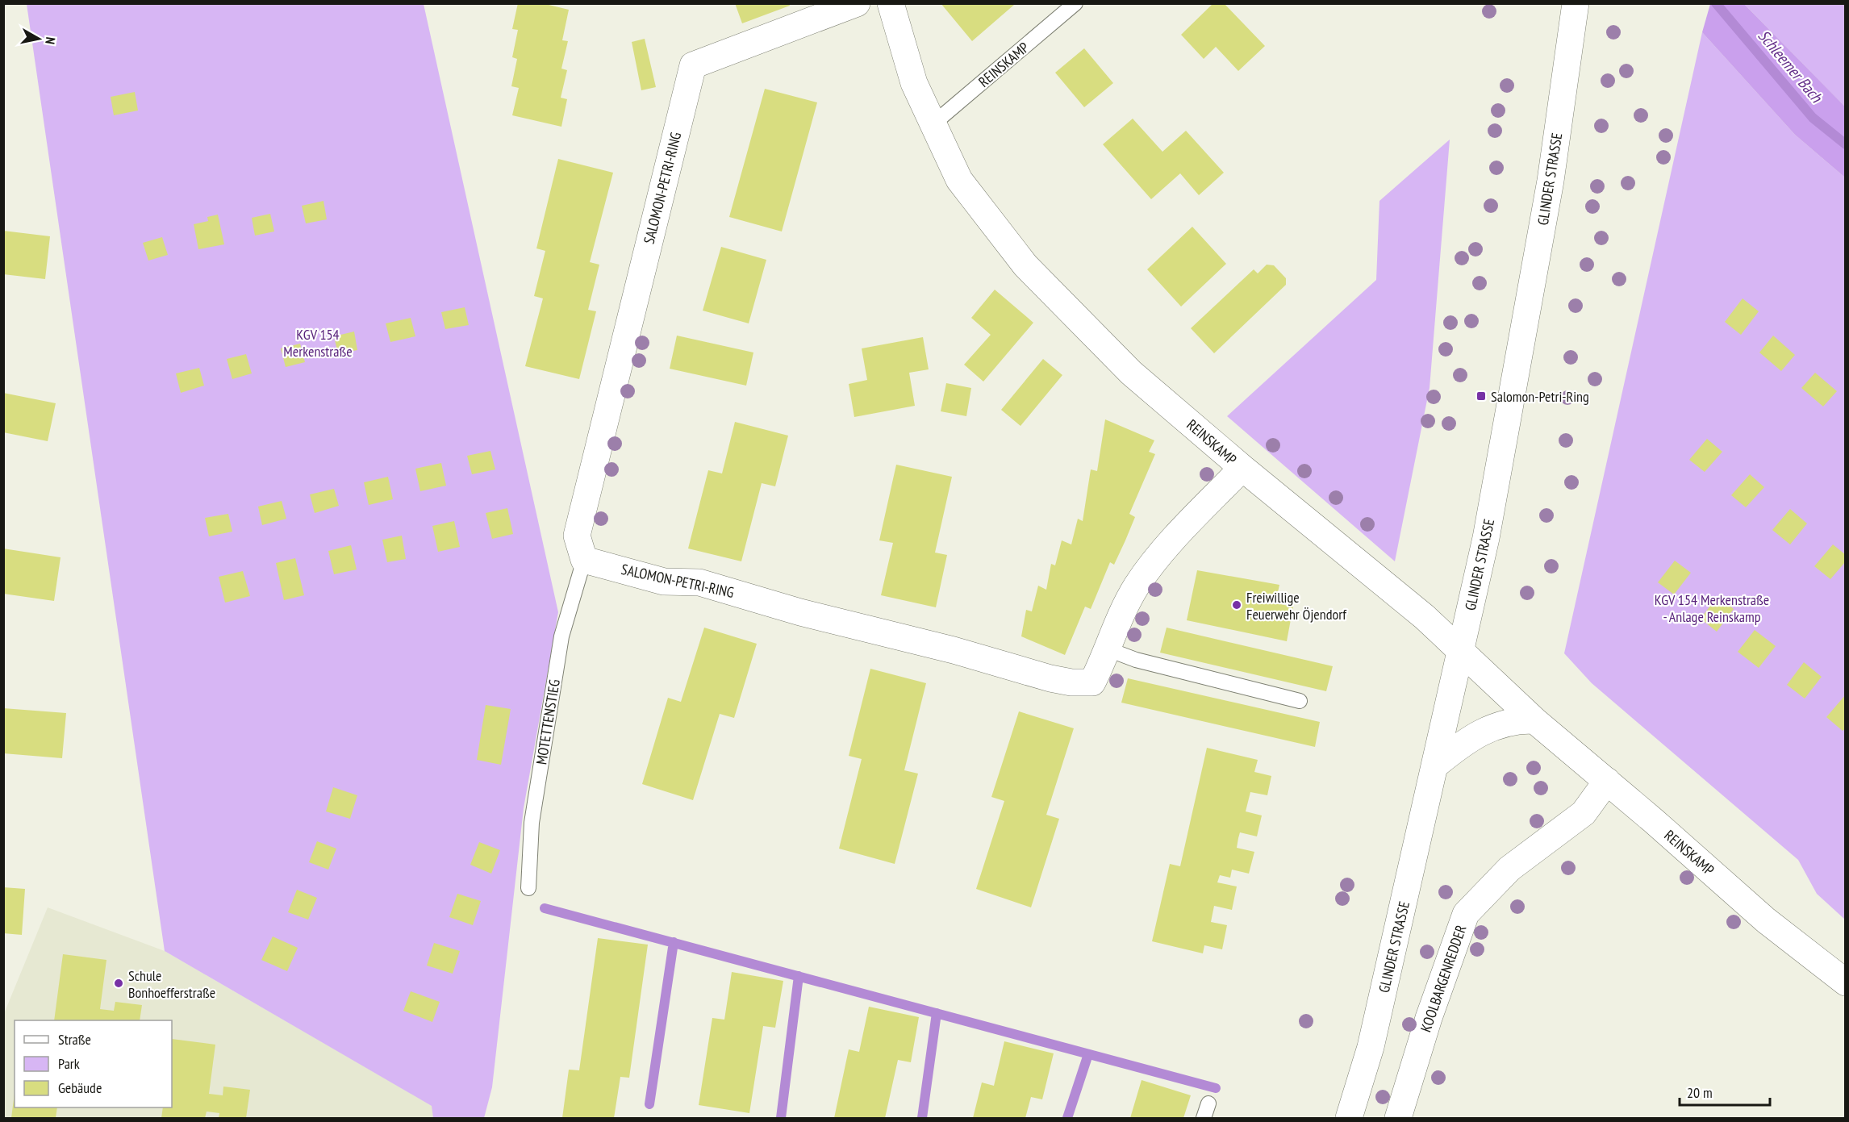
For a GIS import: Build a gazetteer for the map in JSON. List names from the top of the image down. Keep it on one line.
{"streets":{"street":["REINSKAMP","GLINDER STRASSE","SALOMON-PETRI-RING","KOOLBARGENREDDER"],"lane":["MOTETTENSTIEG"]},"crossings":[["REINSKAMP","GLINDER STRASSE"],["REINSKAMP","SALOMON-PETRI-RING"],["REINSKAMP","KOOLBARGENREDDER"],["SALOMON-PETRI-RING","MOTETTENSTIEG"]],"water":["Schleemer Bach"],"parks":["KGV 154 Merkenstraße","KGV 154 Merkenstraße - Anlage Reinskamp"],"places":{"transit":["Salomon-Petri-Ring"],"other":["Freiwillige Feuerwehr Öjendorf","Schule Bonhoefferstraße"]},"legend":["Straße","Park","Gebäude"],"scale_bar":"20 m","north":"right"}
